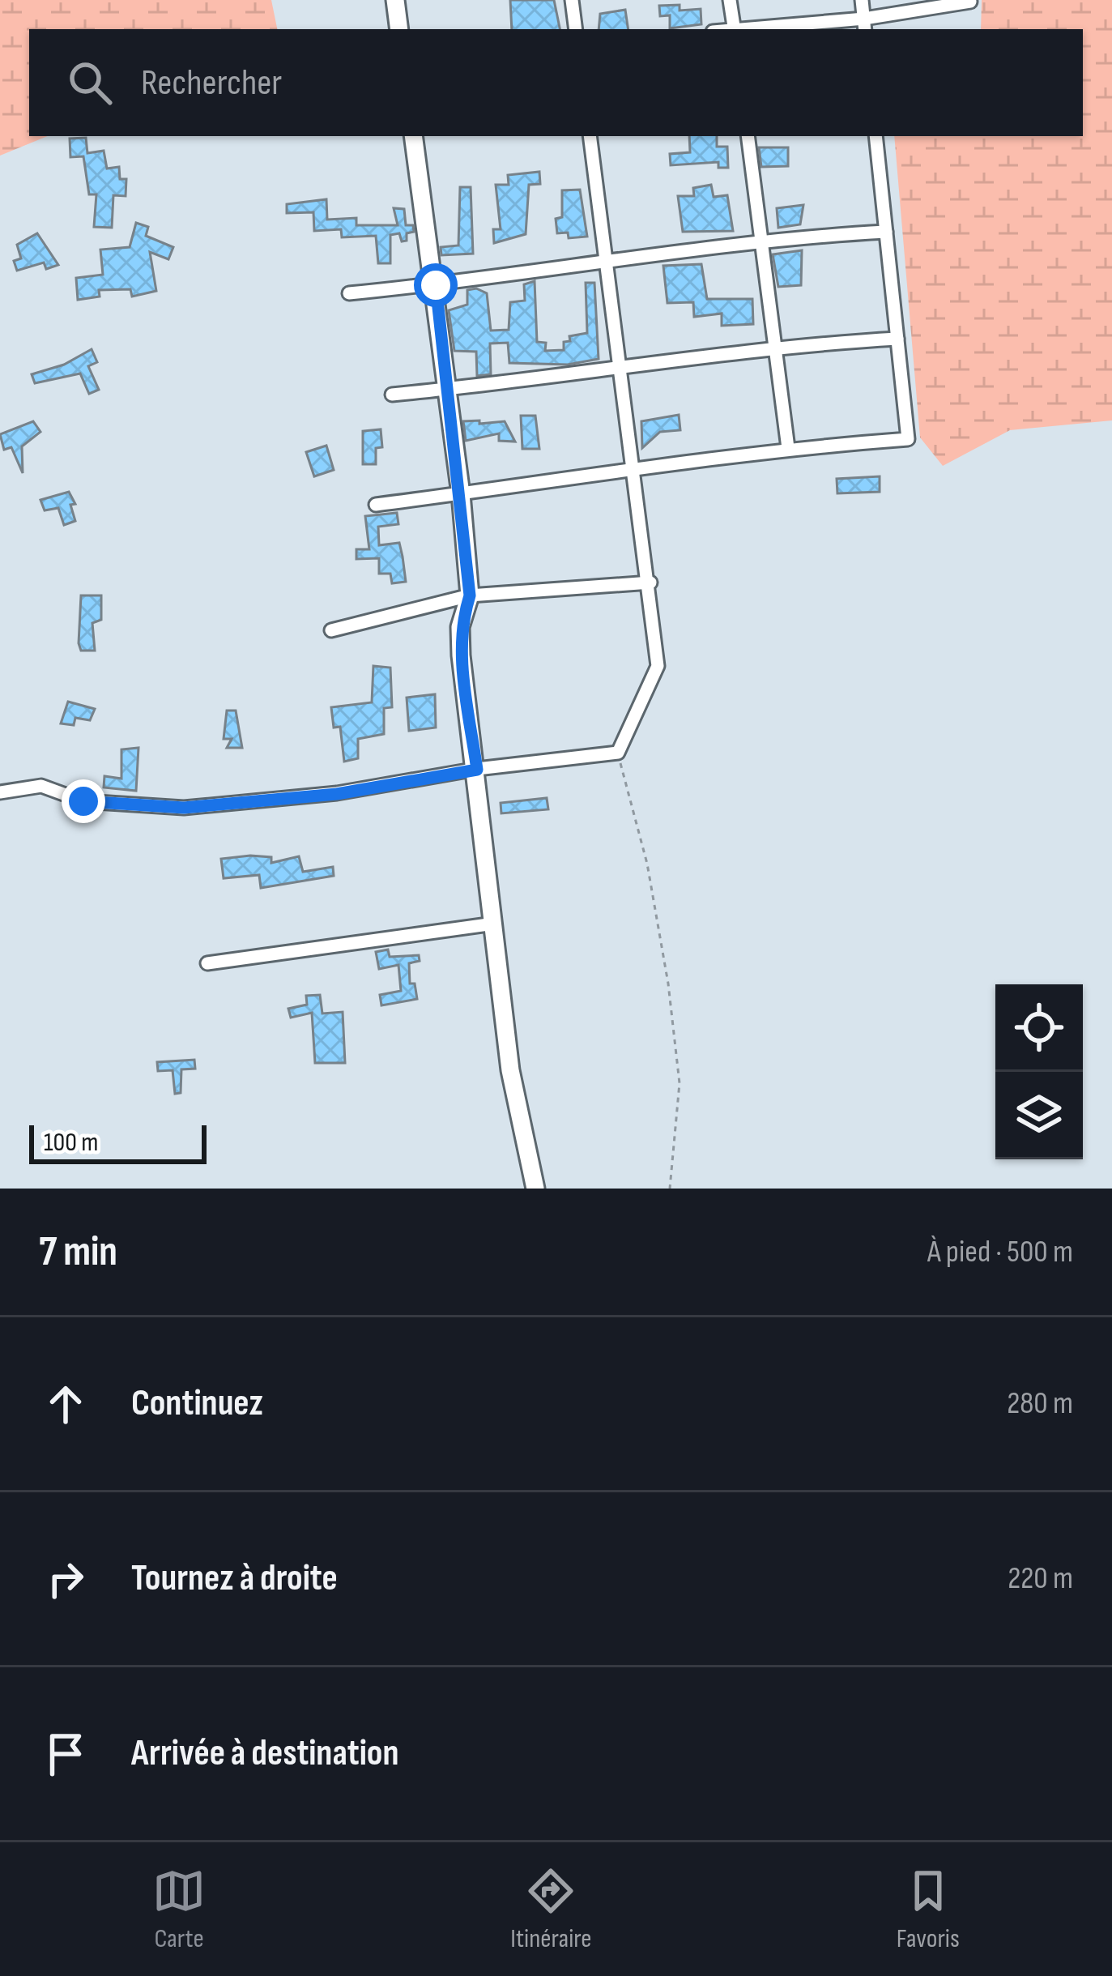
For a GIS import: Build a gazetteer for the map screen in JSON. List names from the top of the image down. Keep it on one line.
{"scale_bar":"100 m","page":{"search":"Rechercher","scale":"100 m","heading":["7 min","À pied · 500 m"],"list":[["Continuez","280 m"],["Tournez à droite","220 m"],"Arrivée à destination"],"nav":["Carte","Itinéraire","Favoris"]}}
